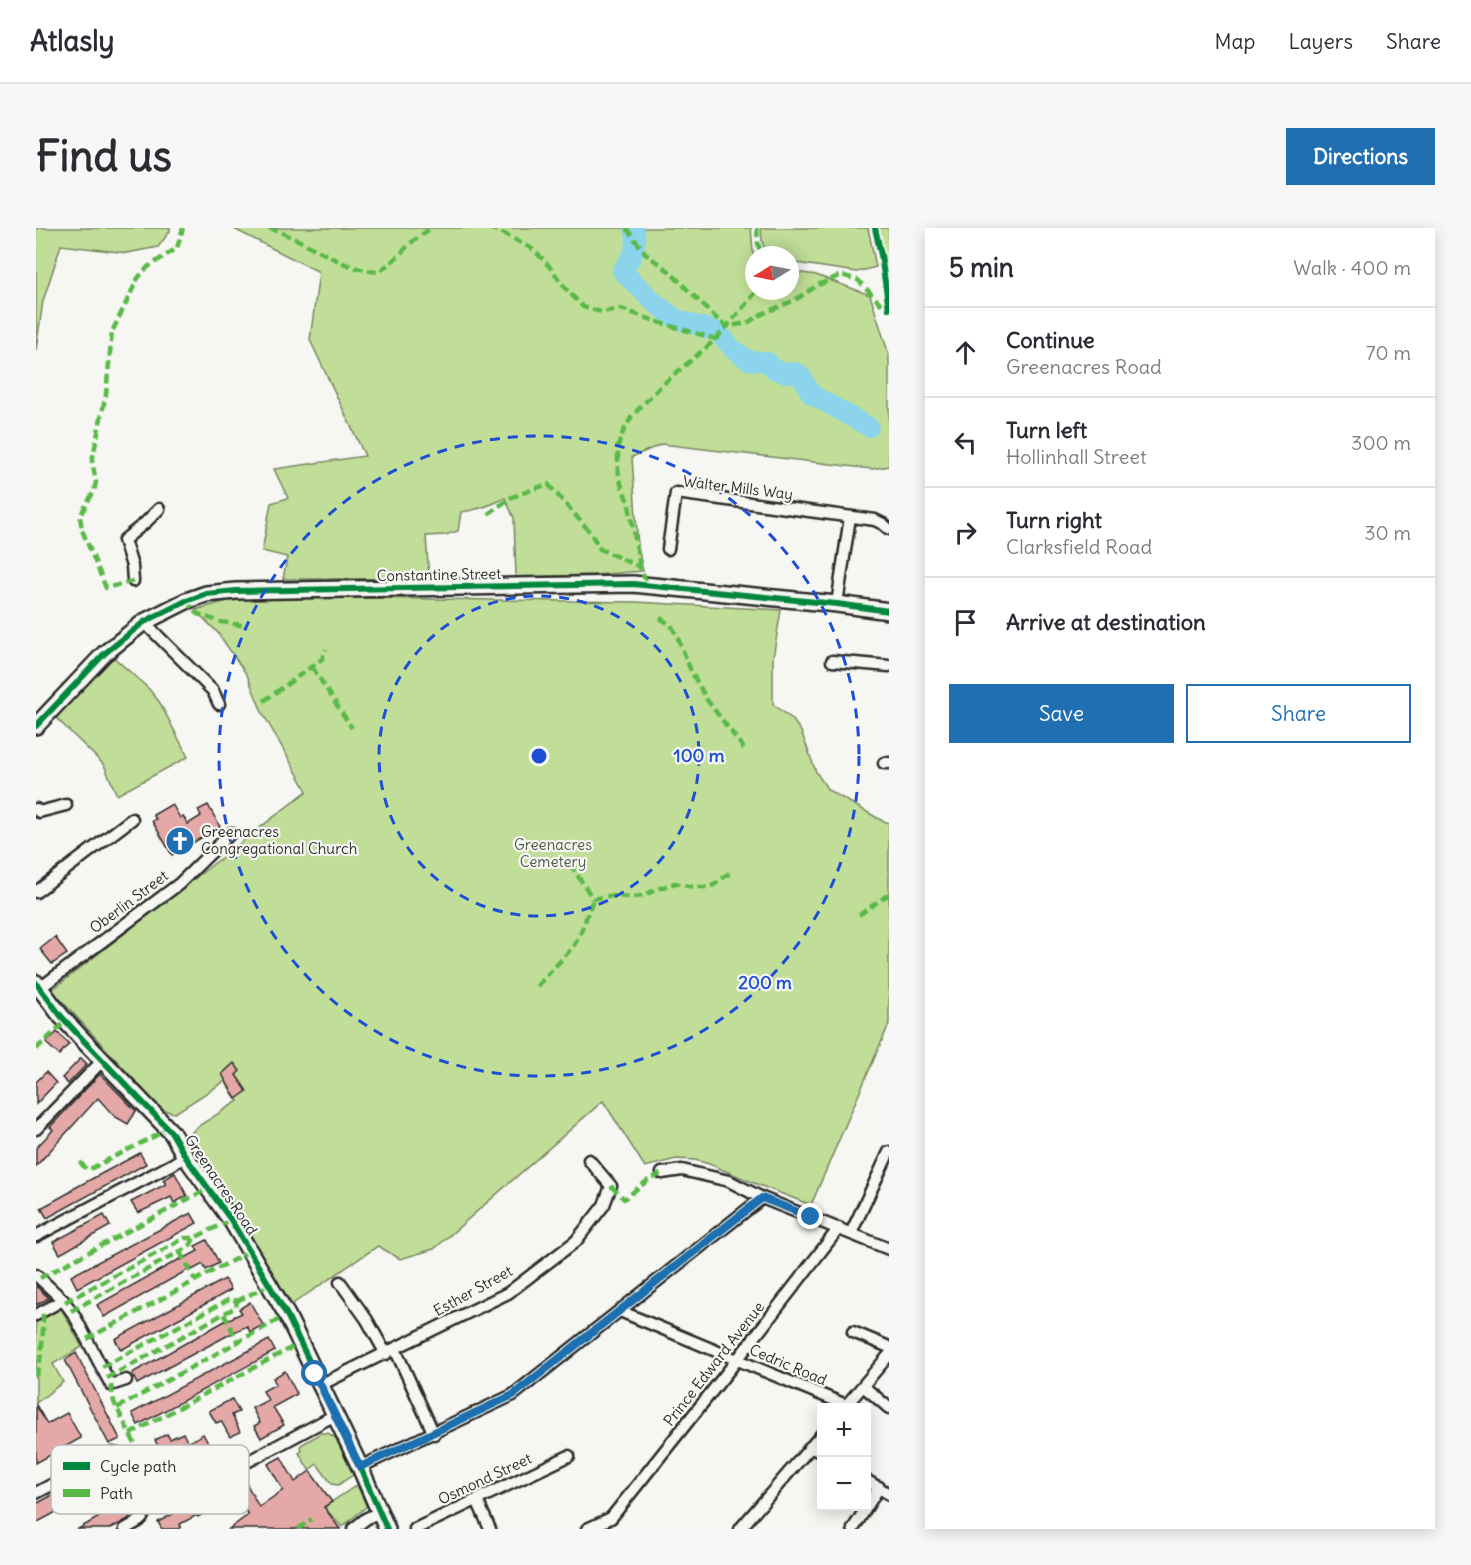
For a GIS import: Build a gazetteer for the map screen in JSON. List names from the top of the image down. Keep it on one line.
{"streets":{"street":["Walter Mills Way","Constantine Street","Oberlin Street","Greenacres Road","Esther Street","Prince Edward Avenue","Cedric Road","Osmond Street"]},"crossings":[["Oberlin Street","Greenacres Road"],["Greenacres Road","Esther Street"],["Prince Edward Avenue","Cedric Road"]],"parks":["Greenacres Cemetery"],"places":{"church":["Greenacres Congregational Church"]},"legend":["Cycle path","Path"],"north":"left","page":{"header":"Atlasly","nav":["Map","Layers","Share"],"buttons":["Directions",["Save","Share"]],"title":"Find us","heading":["5 min","Walk · 400 m"],"list":[["Continue","Greenacres Road","70 m"],["Turn left","Hollinhall Street","300 m"],["Turn right","Clarksfield Road","30 m"],"Arrive at destination"],"map_buttons":["+","−"]},"rings":["100 m","200 m"]}
